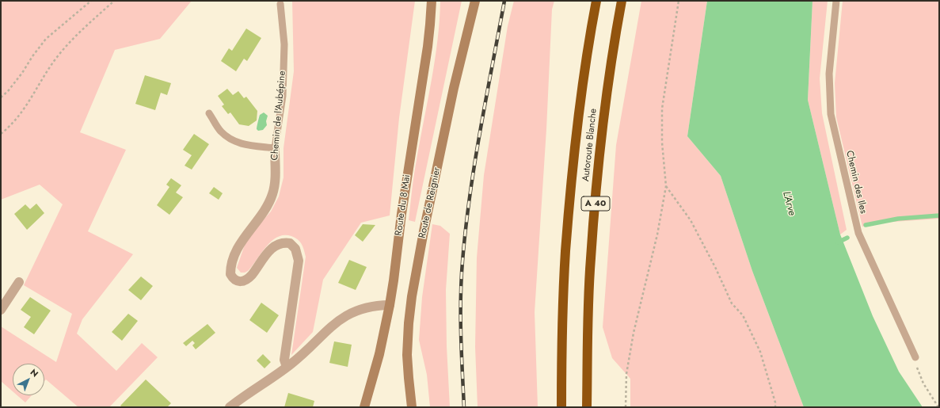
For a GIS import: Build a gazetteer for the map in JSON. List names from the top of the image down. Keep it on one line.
{"streets":{"highway":["Autoroute Blanche","A 40"],"main road":["Route de Reignier","Route du 8 Mai"],"street":["Chemin de l'Aubépine"],"lane":["Chemin des Iles"]},"water":["L'Arve"],"north":"top right"}
